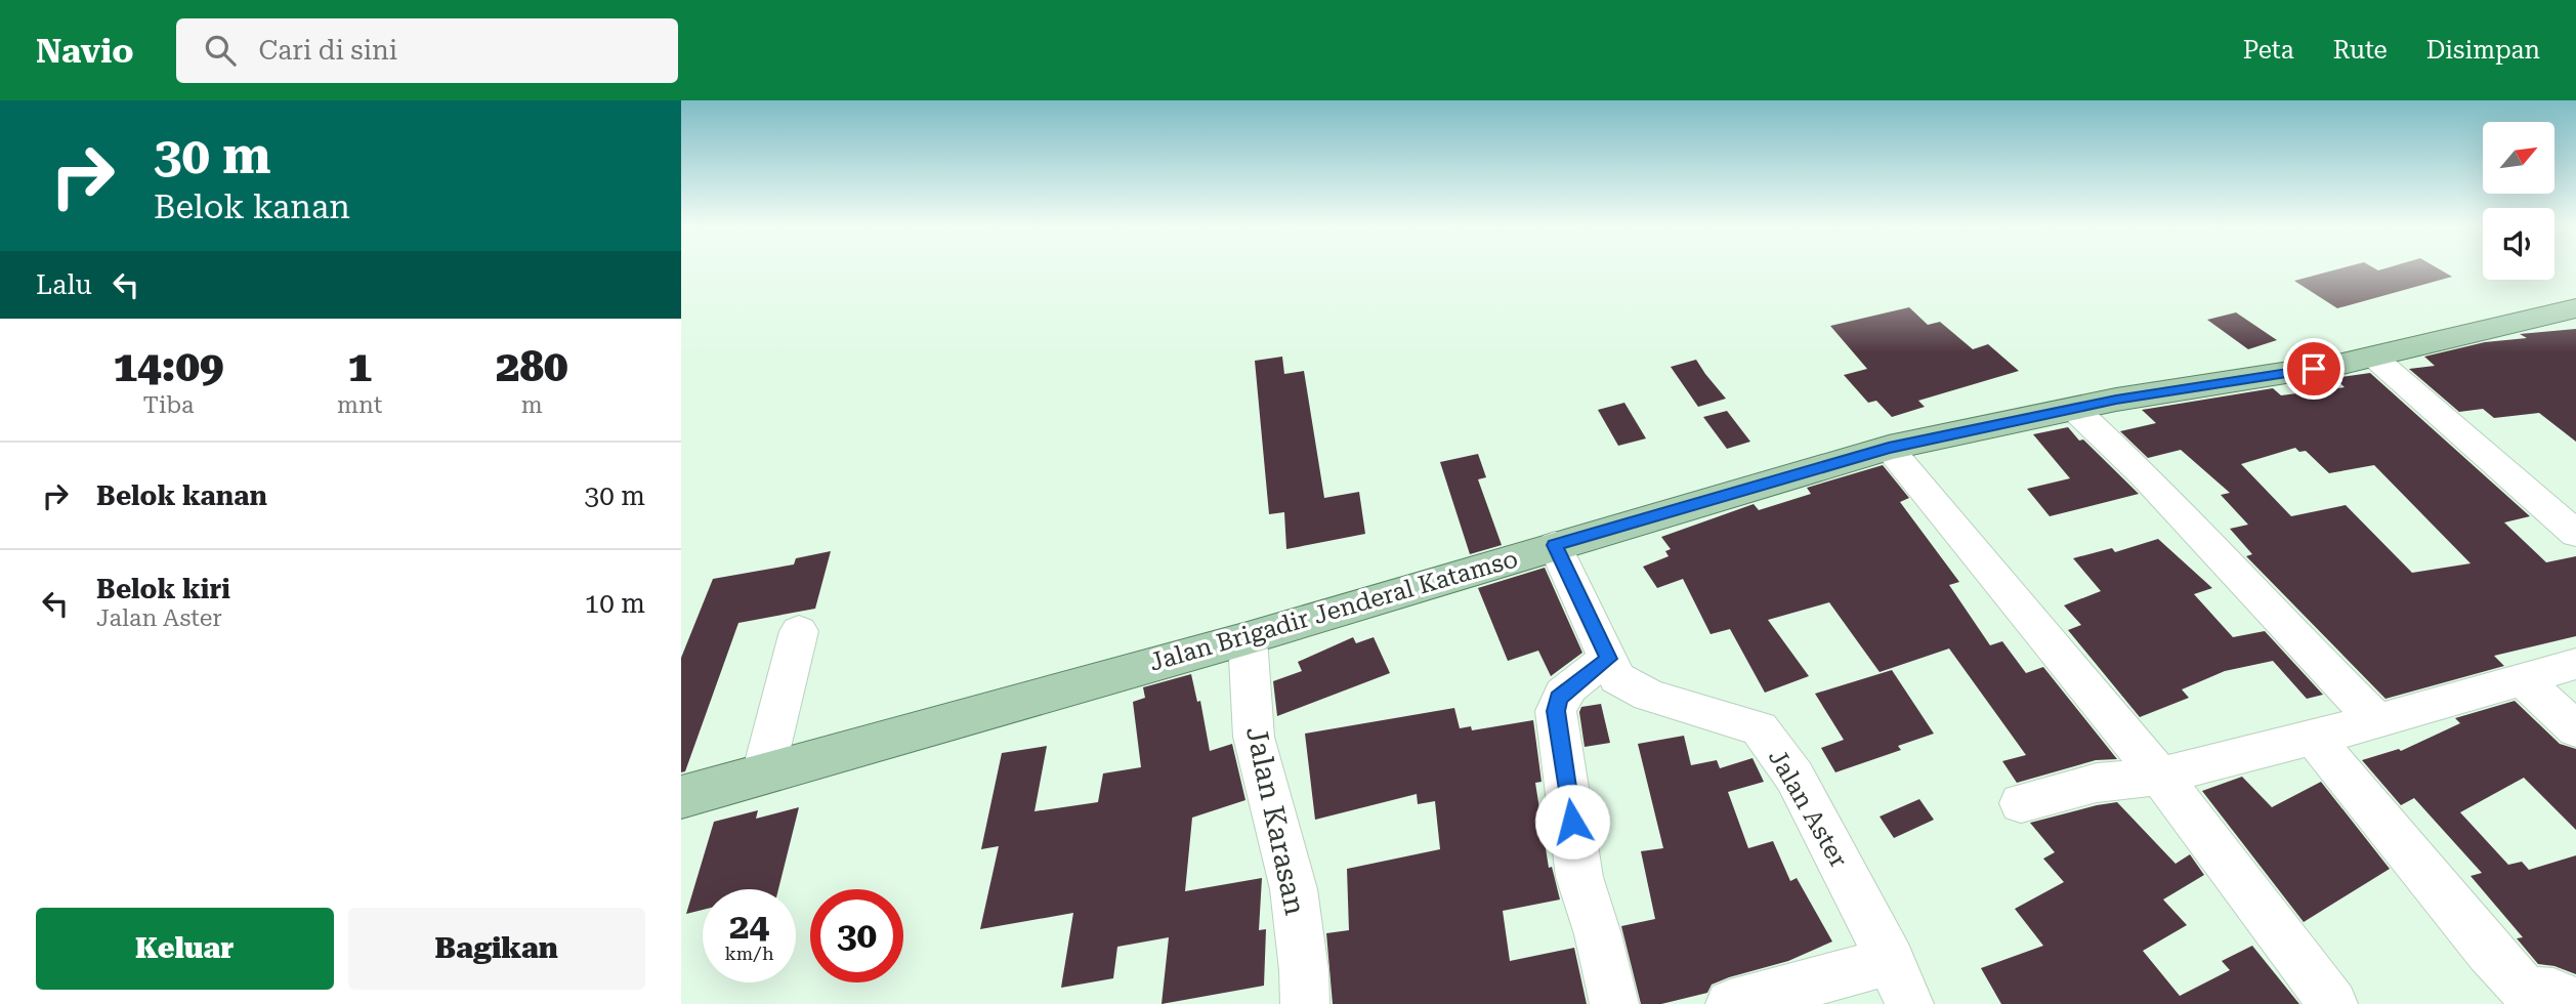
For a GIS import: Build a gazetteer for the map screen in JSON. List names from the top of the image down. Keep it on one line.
{"streets":{"main road":["Jalan Brigadir Jenderal Katamso"],"street":["Jalan Aster","Jalan Karasan"]},"crossings":[["Jalan Brigadir Jenderal Katamso","Jalan Aster"],["Jalan Brigadir Jenderal Katamso","Jalan Karasan"]],"north":"top right","page":{"header":"Navio","search":"Cari di sini","nav":["Peta","Rute","Disimpan"],"turn":["30 m","Belok kanan"],"then":"Lalu","eta":["14:09","Tiba","1","mnt","280","m"],"list":[{"name":"Belok kanan","value":"30 m"},{"name":"Belok kiri","note":"Jalan Aster","value":"10 m"}],"speed":"24 km/h","limit":"30","buttons":["Keluar","Bagikan"]}}
